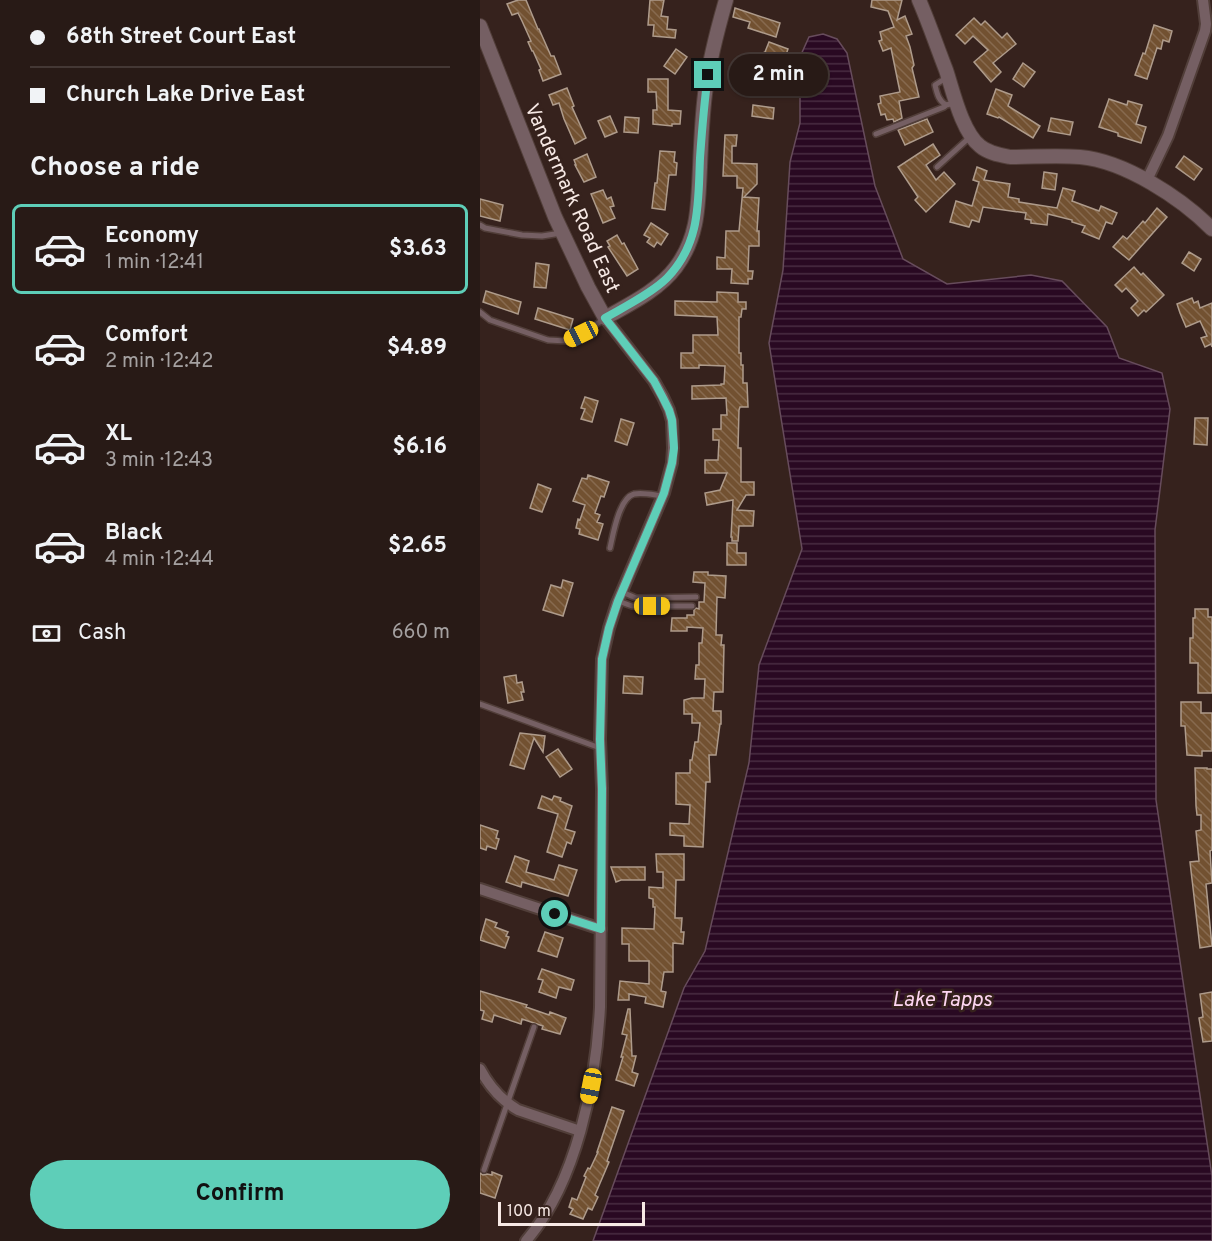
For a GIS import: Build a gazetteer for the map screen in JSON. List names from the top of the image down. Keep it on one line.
{"streets":{"street":["Vandermark Road East"]},"water":["Lake Tapps"],"scale_bar":"100 m","page":{"banner":["68th Street Court East","Church Lake Drive East"],"bubble":"2 min","heading":"Choose a ride","list":[{"name":"Economy","note":"1 min · 12:41","value":"$3.63"},{"name":"Comfort","note":"2 min · 12:42","value":"$4.89"},{"name":"XL","note":"3 min · 12:43","value":"$6.16"},{"name":"Black","note":"4 min · 12:44","value":"$2.65"}],"pay":["Cash","660 m"],"buttons":"Confirm","scale":"100 m"}}
